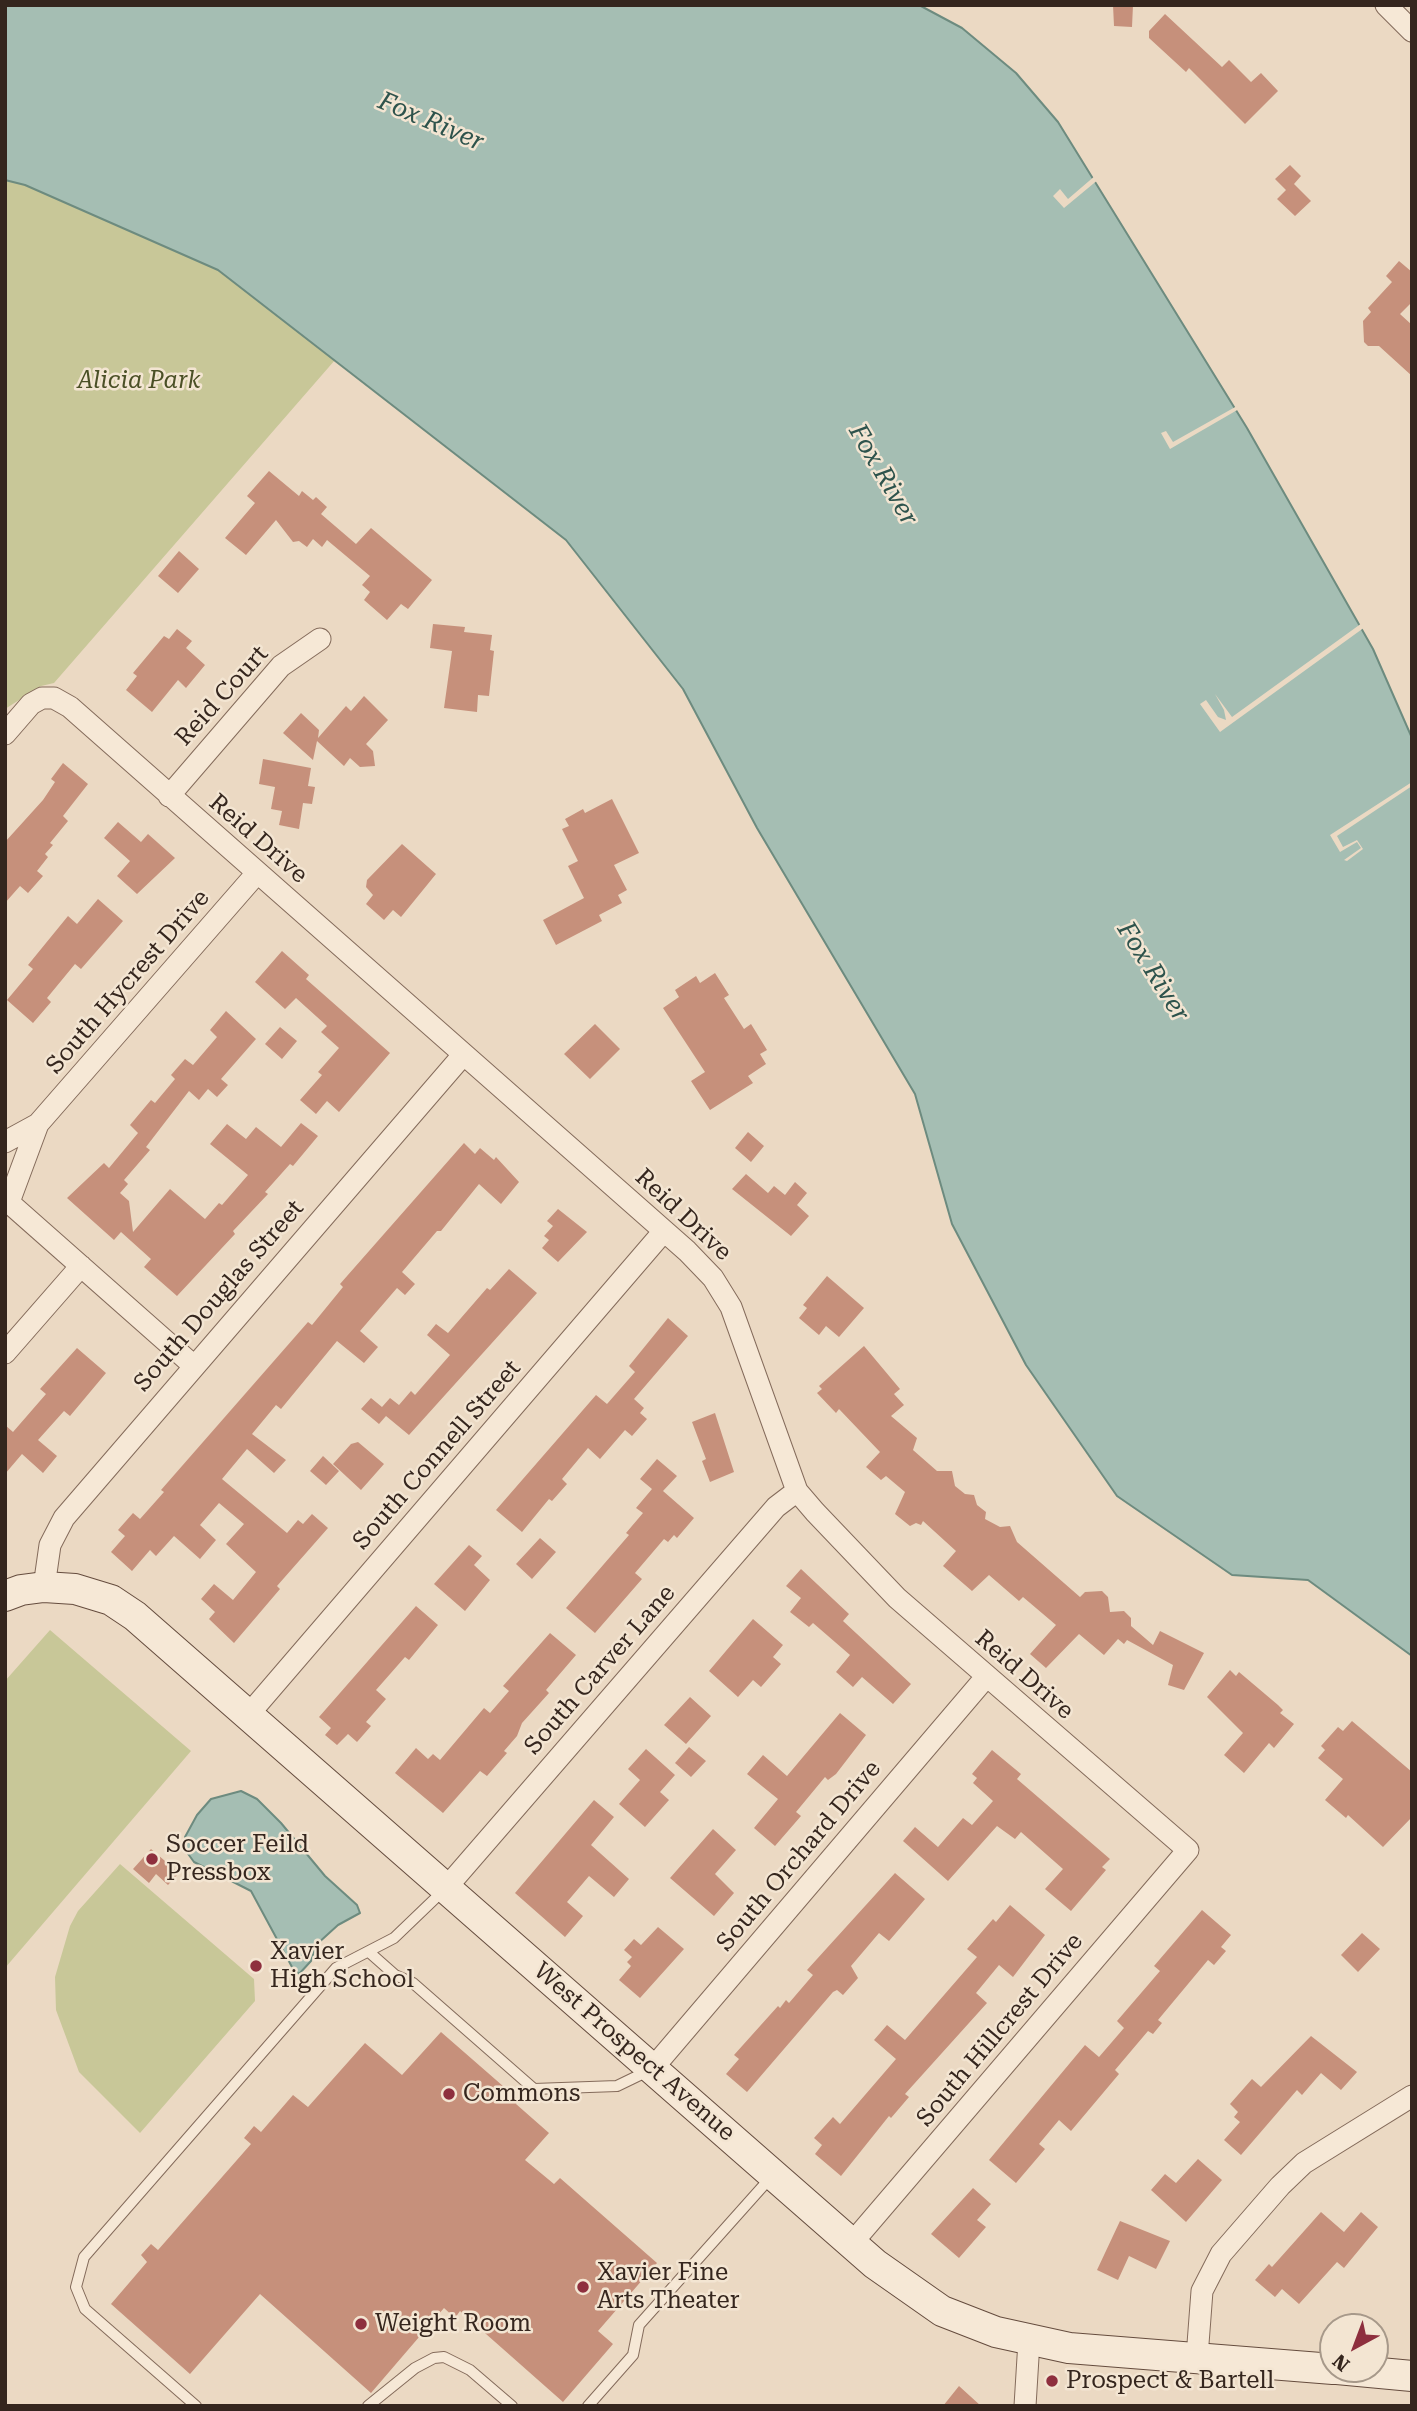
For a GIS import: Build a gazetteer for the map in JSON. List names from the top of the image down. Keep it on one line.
{"streets":{"main road":["West Prospect Avenue"],"street":["Reid Court","Reid Drive","South Hycrest Drive","South Douglas Street","South Connell Street","South Carver Lane","South Orchard Drive","South Hillcrest Drive"]},"crossings":[["Reid Court","Reid Drive"],["Reid Drive","South Hycrest Drive"],["Reid Drive","South Douglas Street"],["Reid Drive","South Connell Street"],["Reid Drive","South Carver Lane"],["Reid Drive","South Orchard Drive"],["Reid Drive","South Hillcrest Drive"],["South Douglas Street","West Prospect Avenue"],["South Connell Street","West Prospect Avenue"],["South Carver Lane","West Prospect Avenue"],["South Orchard Drive","West Prospect Avenue"],["South Hillcrest Drive","West Prospect Avenue"]],"water":["Fox River"],"parks":["Alicia Park"],"places":["Soccer Feild Pressbox","Xavier High School","Commons","Xavier Fine Arts Theater","Weight Room","Prospect & Bartell"],"north":"bottom left"}
